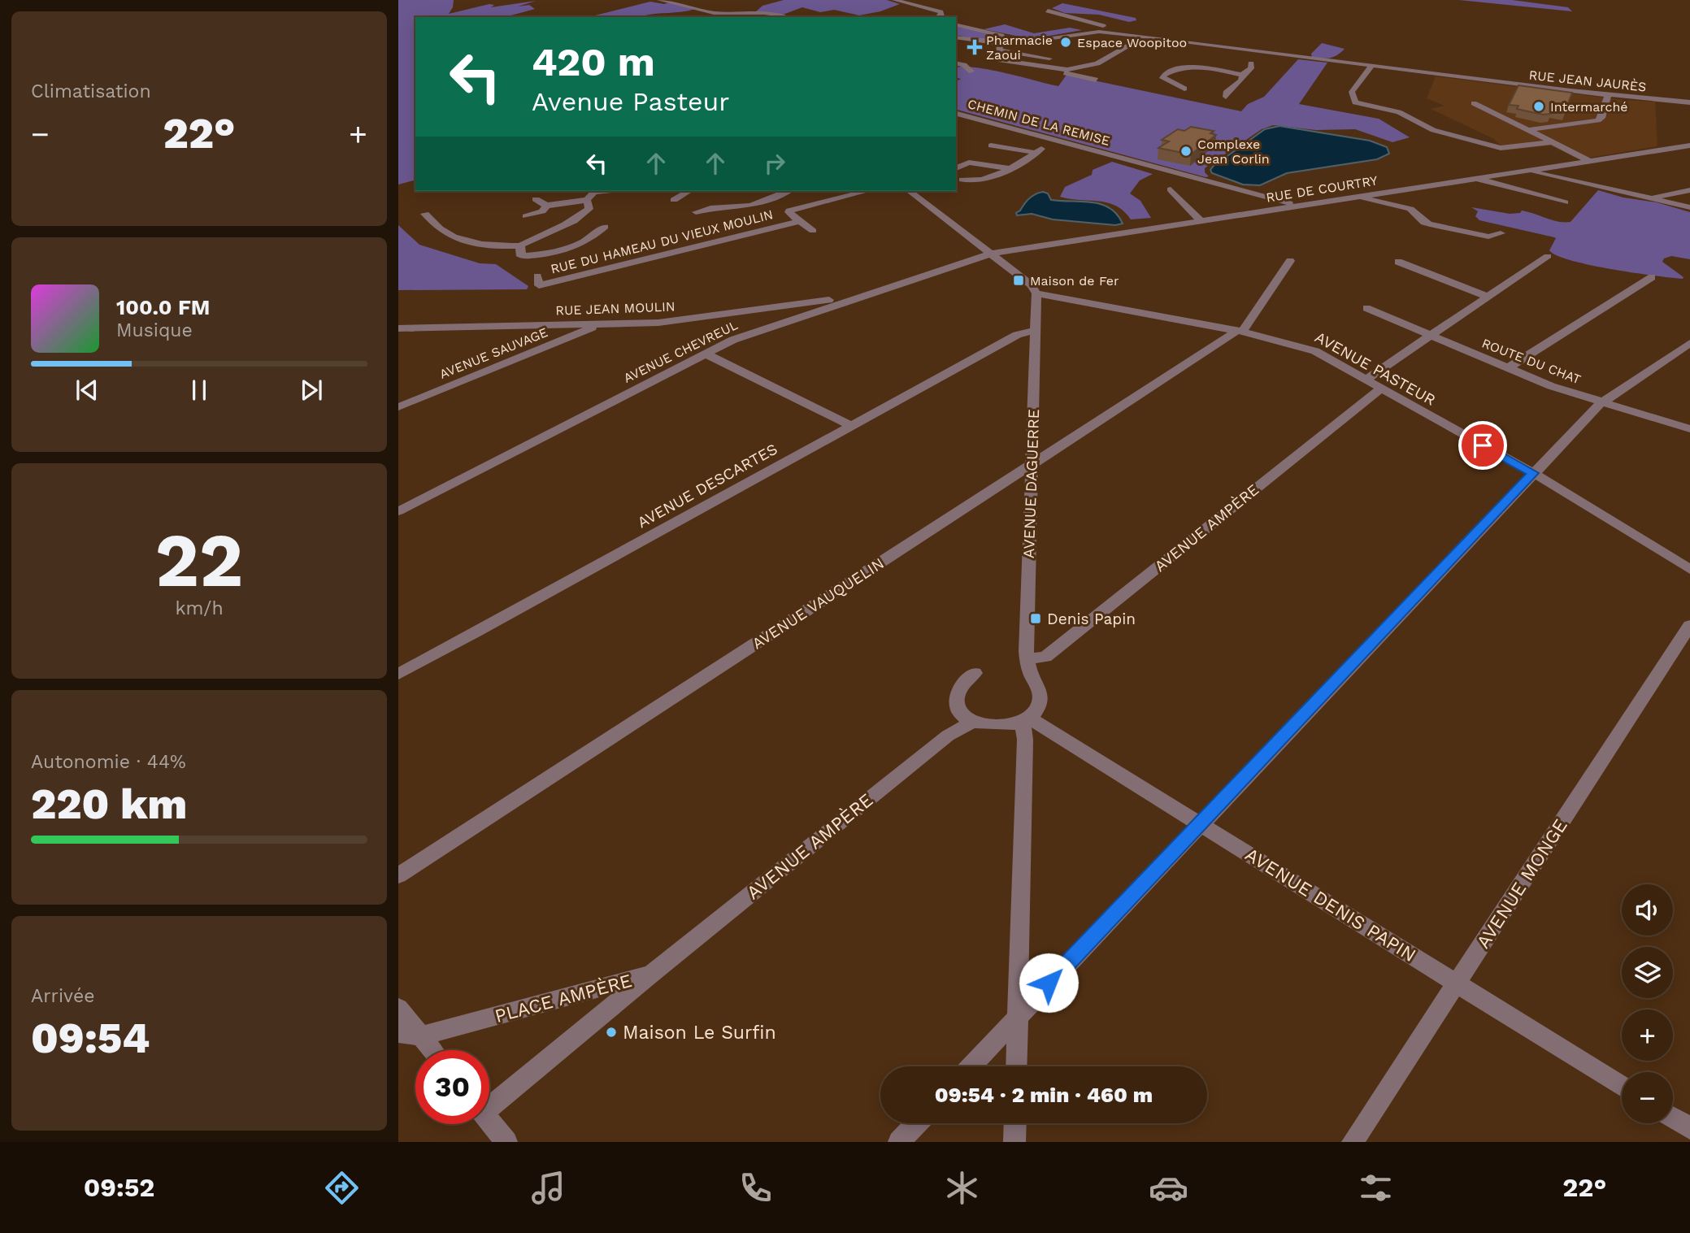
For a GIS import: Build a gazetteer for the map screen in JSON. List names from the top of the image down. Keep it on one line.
{"streets":{"street":["RUE JEAN JAURÈS","CHEMIN DE LA REMISE","RUE DE COURTRY","RUE DU HAMEAU DU VIEUX MOULIN","RUE JEAN MOULIN","AVENUE CHEVREUL","AVENUE SAUVAGE","ROUTE DU CHAT","AVENUE PASTEUR","AVENUE DAGUERRE","AVENUE DESCARTES","AVENUE AMPÈRE","AVENUE VAUQUELIN","AVENUE MONGE","AVENUE DENIS PAPIN","PLACE AMPÈRE"]},"crossings":[["CHEMIN DE LA REMISE","RUE DE COURTRY"],["RUE DE COURTRY","AVENUE CHEVREUL"],["RUE JEAN MOULIN","AVENUE CHEVREUL"],["RUE JEAN MOULIN","AVENUE SAUVAGE"],["AVENUE PASTEUR","AVENUE DAGUERRE"],["AVENUE PASTEUR","AVENUE AMPÈRE"],["AVENUE PASTEUR","AVENUE VAUQUELIN"],["AVENUE DAGUERRE","AVENUE DESCARTES"],["AVENUE DAGUERRE","AVENUE AMPÈRE"],["AVENUE DAGUERRE","AVENUE VAUQUELIN"],["AVENUE AMPÈRE","PLACE AMPÈRE"],["AVENUE MONGE","AVENUE DENIS PAPIN"]],"places":{"other":["Espace Woopitoo","Intermarché","Complexe Jean Corlin","Maison Le Surfin"],"health":["Pharmacie Zaoui"],"transit":["Maison de Fer","Denis Papin"]},"page":{"tile":["Climatisation",["22","km/h"],["Autonomie · 44%","220 km"],["Arrivée","09:54"]],"turn":["420 m","Avenue Pasteur"],"heat":["−","22°","+"],"song":["100.0 FM","Musique"],"map_buttons":["+","−"],"limit":"30","trip":"09:54 · 2 min · 460 m","tabs":["09:52","22°"]}}
